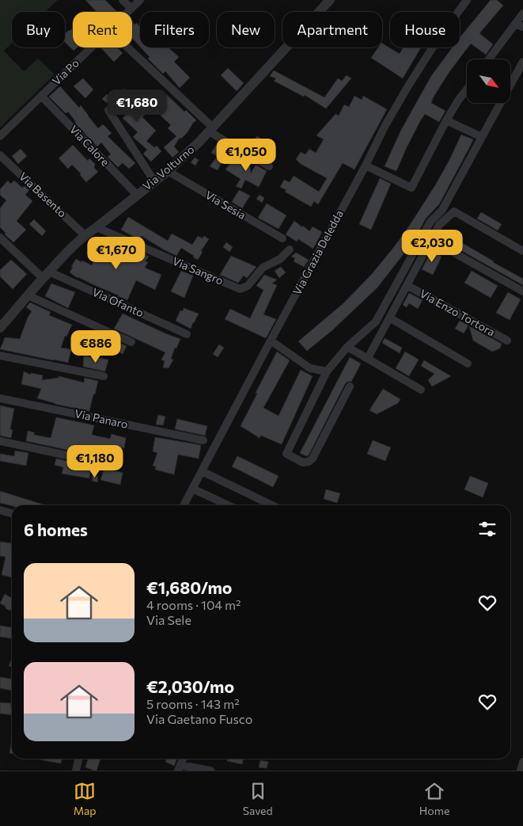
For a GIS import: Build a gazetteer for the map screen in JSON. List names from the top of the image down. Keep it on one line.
{"streets":{"street":["Via Po","Via Calore","Via Volturno","Via Basento","Via Sesia","Via Grazia Deledda","Via Sangro","Via Ofanto","Via Enzo Tortora","Via Panaro"]},"crossings":[["Via Po","Via Calore"],["Via Calore","Via Volturno"],["Via Volturno","Via Basento"],["Via Volturno","Via Sesia"],["Via Volturno","Via Sangro"],["Via Volturno","Via Ofanto"]],"north":"bottom right","page":{"chip":["Buy","Rent","Filters","New","Apartment","House"],"price":["€1,680","€1,050","€2,030","€1,670","€886","€1,180"],"heading":"6 homes","list":[{"name":"€1,680/mo","note":"4 rooms · 104 m² · Via Sele"},{"name":"€2,030/mo","note":"5 rooms · 143 m² · Via Gaetano Fusco"}],"tabs":["Map","Saved","Home"]}}
